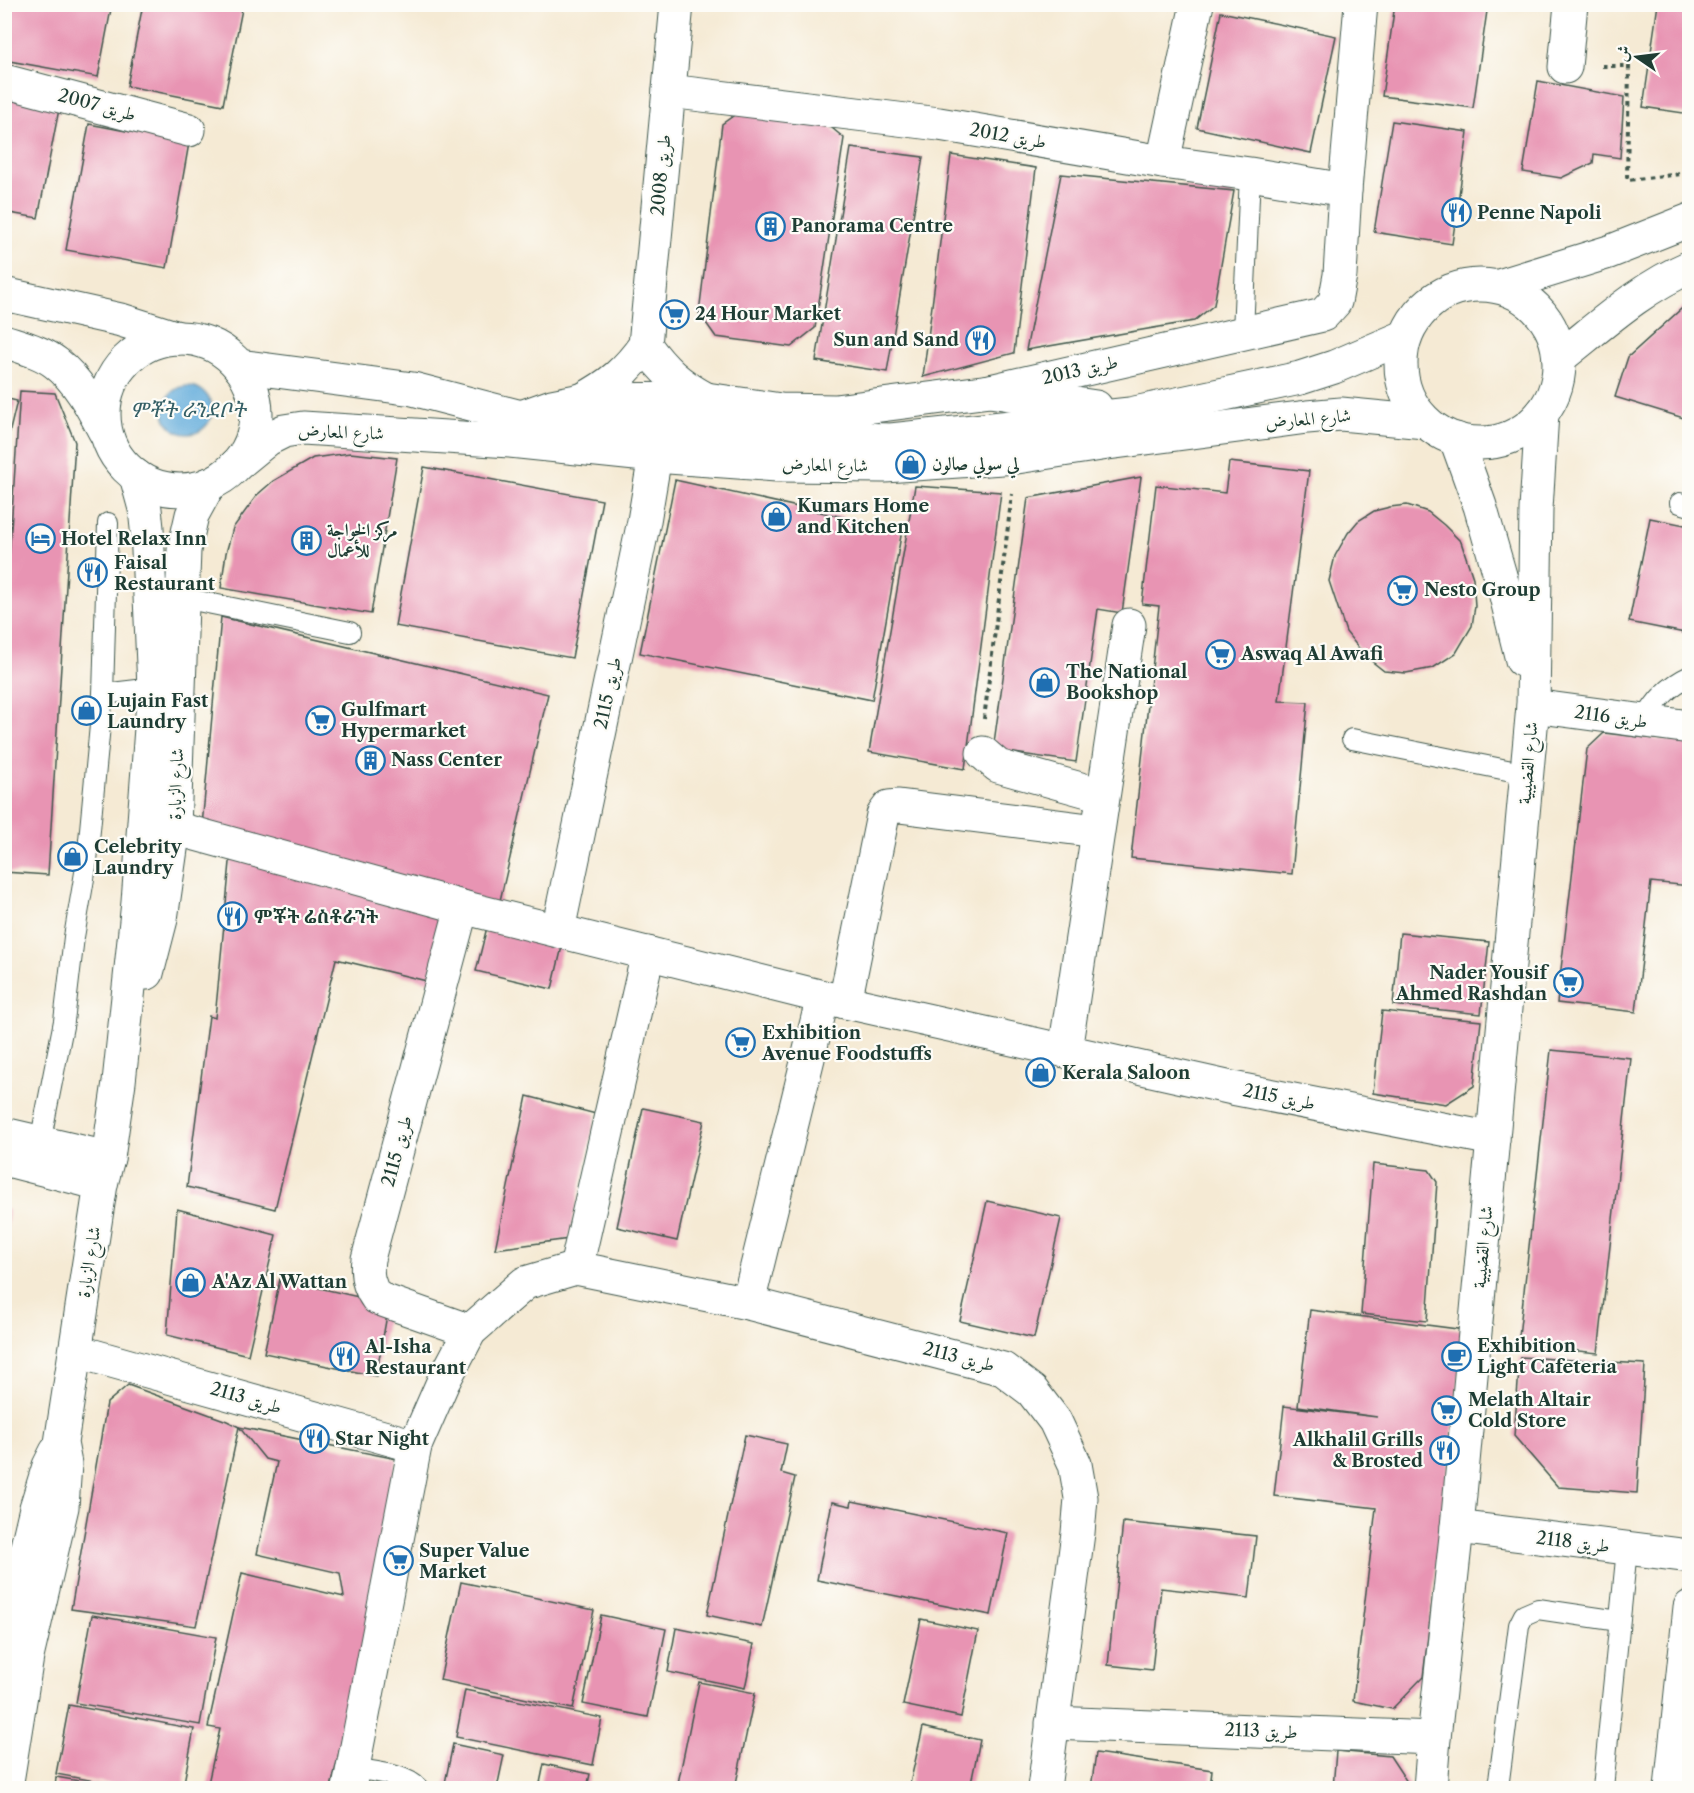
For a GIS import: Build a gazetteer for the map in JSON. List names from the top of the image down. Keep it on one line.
{"streets":{"street":["طريق 2007","طريق 2012","طريق 2008","طريق 2013","شارع المعارض","طريق 2115","طريق 2116","شارع القضيبية","شارع الزبارة","طريق 2113","طريق 2118"]},"crossings":[["طريق 2012","طريق 2008"],["طريق 2012","طريق 2013"],["طريق 2013","شارع المعارض"],["شارع المعارض","طريق 2115"],["شارع المعارض","شارع القضيبية"],["شارع المعارض","شارع الزبارة"],["طريق 2115","شارع القضيبية"],["طريق 2115","شارع الزبارة"],["طريق 2115","طريق 2113"],["طريق 2116","شارع القضيبية"],["شارع القضيبية","طريق 2113"],["شارع القضيبية","طريق 2118"],["شارع الزبارة","طريق 2113"]],"water":["ምቾት ራንደቦት"],"places":{"restaurant":["Penne Napoli","Sun and Sand","Faisal Restaurant","ምቾት ሬስቶራንት","Al-Isha Restaurant","Star Night","Alkhalil Grills & Brosted"],"building":["Panorama Centre","مركز الخواجة للأعمال","Nass Center"],"supermarket":["24 Hour Market","Nesto Group","Aswaq Al Awafi","Gulfmart Hypermarket","Nader Yousif Ahmed Rashdan","Exhibition Avenue Foodstuffs","Melath Altair Cold Store","Super Value Market"],"shop":["لي سولي صالون","Kumars Home and Kitchen","The National Bookshop","Lujain Fast Laundry","Celebrity Laundry","Kerala Saloon","A'Az Al Wattan"],"hotel":["Hotel Relax Inn"],"cafe":["Exhibition Light Cafeteria"]},"north":"left"}
